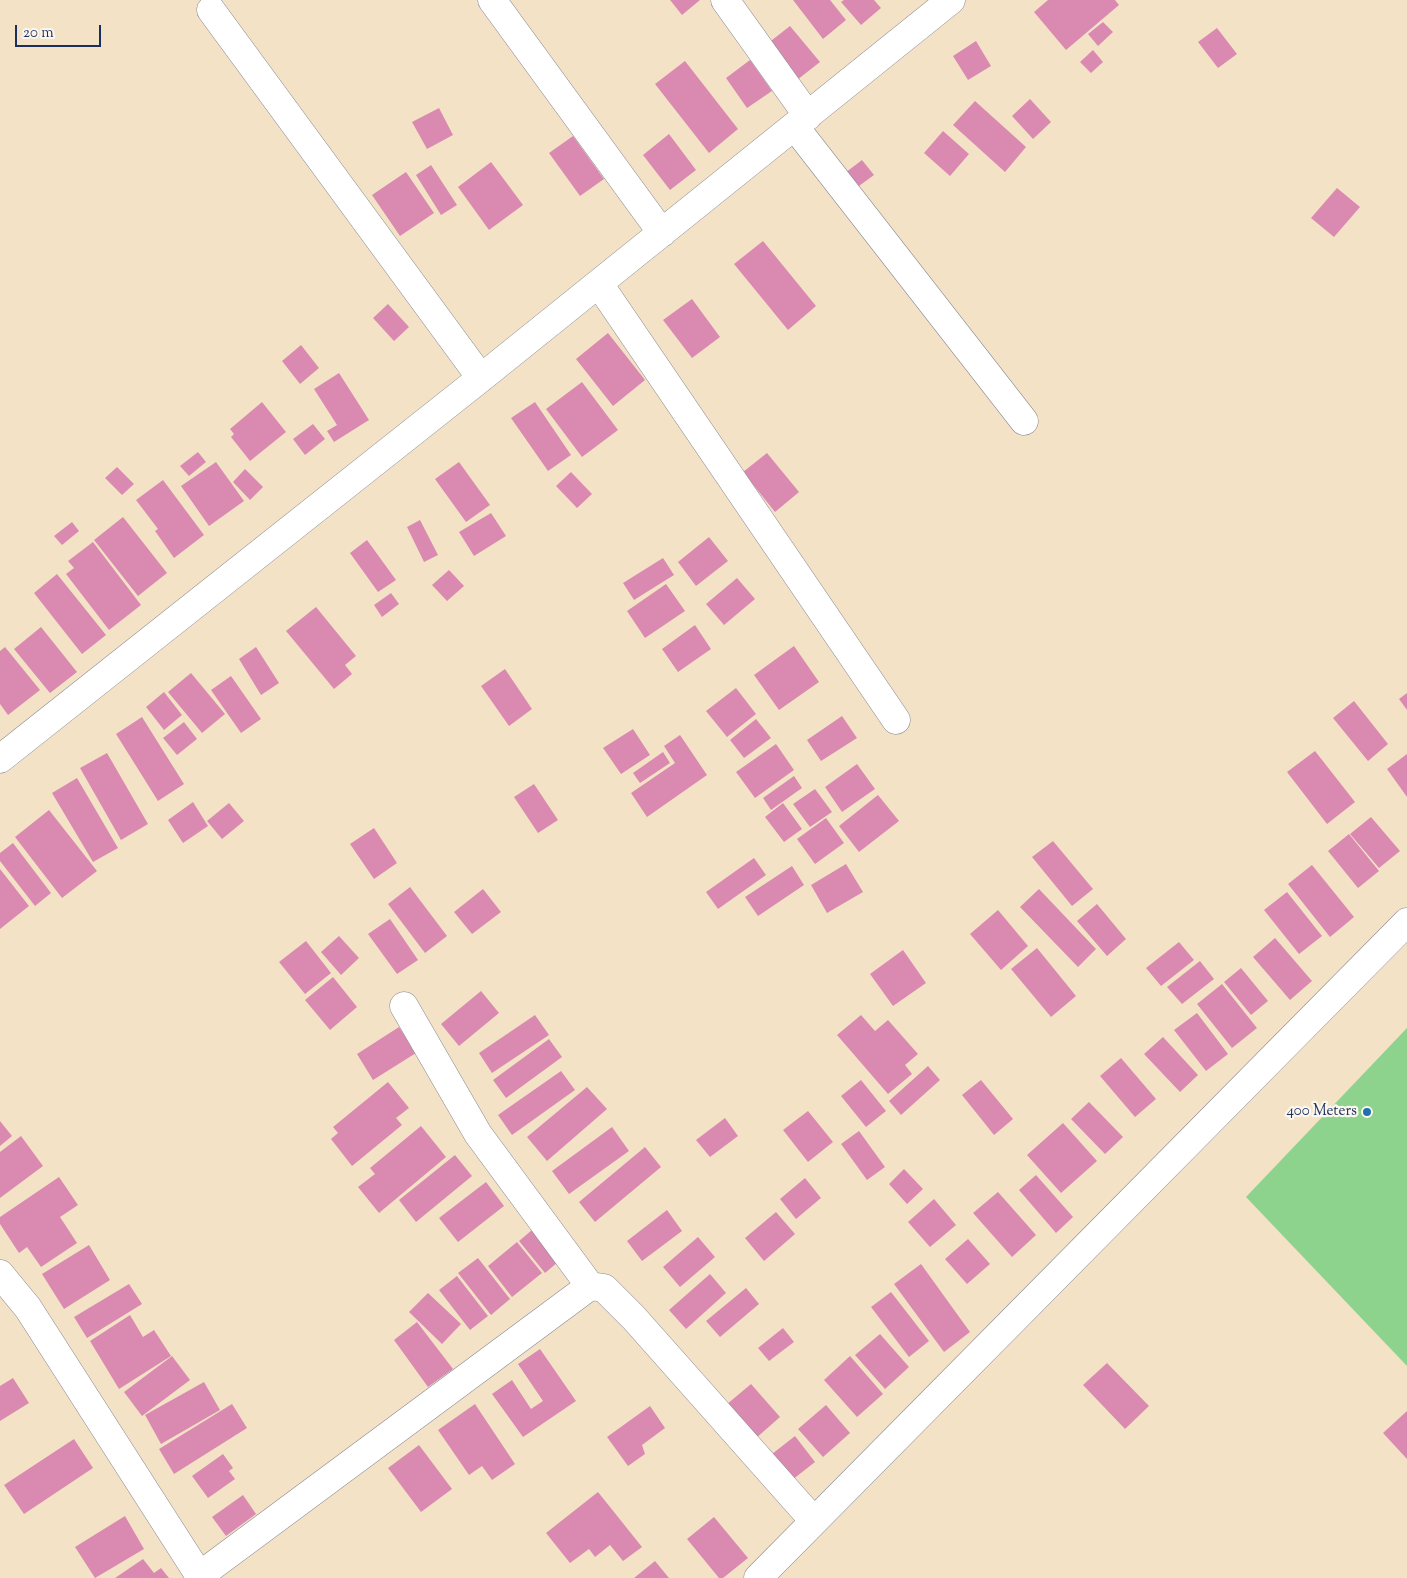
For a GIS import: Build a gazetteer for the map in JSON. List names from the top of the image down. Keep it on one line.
{"places":["400 Meters"],"scale_bar":"20 m"}
